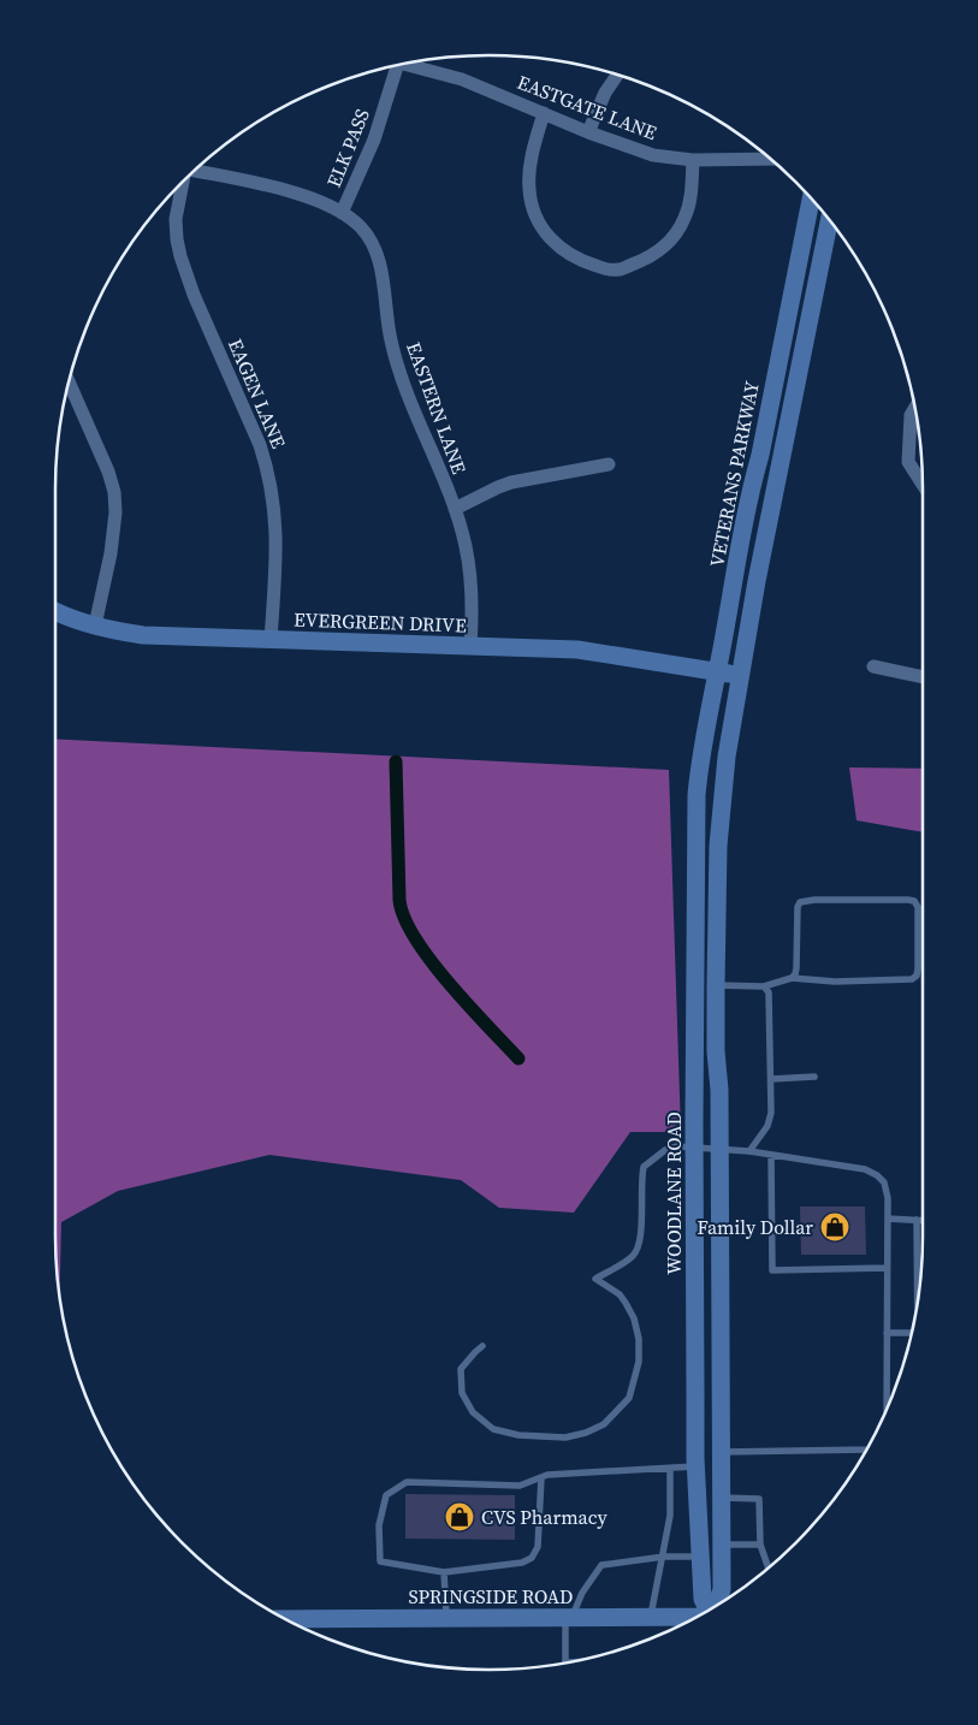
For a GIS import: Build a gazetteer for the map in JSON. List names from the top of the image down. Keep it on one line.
{"streets":{"main road":["VETERANS PARKWAY","EVERGREEN DRIVE","WOODLANE ROAD","SPRINGSIDE ROAD"],"street":["EASTGATE LANE","ELK PASS","EAGEN LANE","EASTERN LANE"]},"crossings":[["ELK PASS","EASTERN LANE"],["EAGEN LANE","EVERGREEN DRIVE"],["EASTERN LANE","EVERGREEN DRIVE"],["VETERANS PARKWAY","EVERGREEN DRIVE"],["VETERANS PARKWAY","WOODLANE ROAD"]],"places":{"shop":["Family Dollar","CVS Pharmacy"]}}
